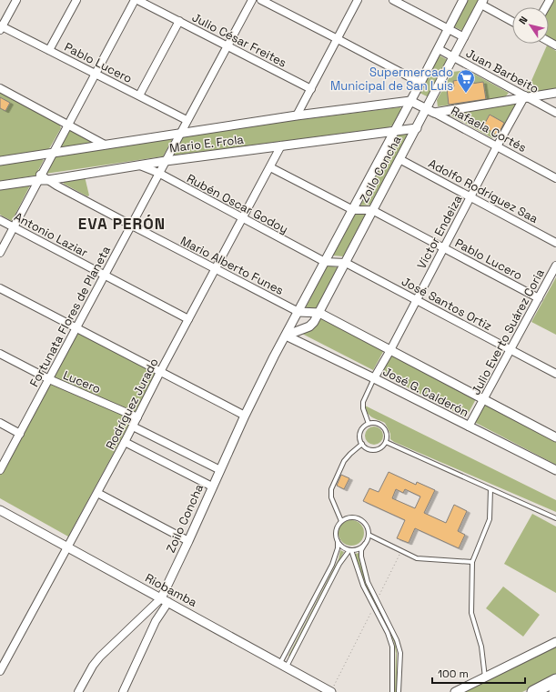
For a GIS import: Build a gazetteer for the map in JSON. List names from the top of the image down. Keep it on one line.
{"streets":{"street":["Julio César Freites","Pablo Lucero","Juan Barbeito","Rafaela Cortés","Mario E. Frola","Zoilo Concha","Adolfo Rodríguez Saa","Rubén Oscar Godoy","Víctor Endeiza","Antonio Laziar","Mario Alberto Funes","José Santos Ortiz","Fortunata Flores de Planeta","Julio Everto Suárez Coria","Lucero","José G. Calderón","Rodríguez Jurado","Riobamba"]},"crossings":[["Julio César Freites","Fortunata Flores de Planeta"],["Pablo Lucero","Zoilo Concha"],["Pablo Lucero","Víctor Endeiza"],["Pablo Lucero","Fortunata Flores de Planeta"],["Pablo Lucero","Julio Everto Suárez Coria"],["Pablo Lucero","Rodríguez Jurado"],["Juan Barbeito","Zoilo Concha"],["Juan Barbeito","Víctor Endeiza"],["Rafaela Cortés","Mario E. Frola"],["Rafaela Cortés","Zoilo Concha"],["Rafaela Cortés","Víctor Endeiza"],["Mario E. Frola","Zoilo Concha"],["Mario E. Frola","Rubén Oscar Godoy"],["Mario E. Frola","Mario Alberto Funes"],["Mario E. Frola","Fortunata Flores de Planeta"],["Mario E. Frola","Rodríguez Jurado"],["Zoilo Concha","Adolfo Rodríguez Saa"],["Zoilo Concha","Rubén Oscar Godoy"],["Zoilo Concha","Mario Alberto Funes"],["Zoilo Concha","José Santos Ortiz"],["Zoilo Concha","José G. Calderón"],["Zoilo Concha","Riobamba"],["Adolfo Rodríguez Saa","Víctor Endeiza"],["Rubén Oscar Godoy","José Santos Ortiz"],["Rubén Oscar Godoy","Fortunata Flores de Planeta"],["Rubén Oscar Godoy","Rodríguez Jurado"],["Víctor Endeiza","José Santos Ortiz"],["Víctor Endeiza","José G. Calderón"],["Antonio Laziar","Fortunata Flores de Planeta"],["Antonio Laziar","Rodríguez Jurado"],["Mario Alberto Funes","Fortunata Flores de Planeta"],["Mario Alberto Funes","José G. Calderón"],["Mario Alberto Funes","Rodríguez Jurado"],["José Santos Ortiz","Julio Everto Suárez Coria"],["Fortunata Flores de Planeta","Lucero"],["Julio Everto Suárez Coria","José G. Calderón"],["Lucero","Rodríguez Jurado"],["Rodríguez Jurado","Riobamba"]],"districts":["EVA PERÓN"],"places":{"supermarket":["Supermercado Municipal de San Luis"]},"scale_bar":"100 m","north":"top left"}
